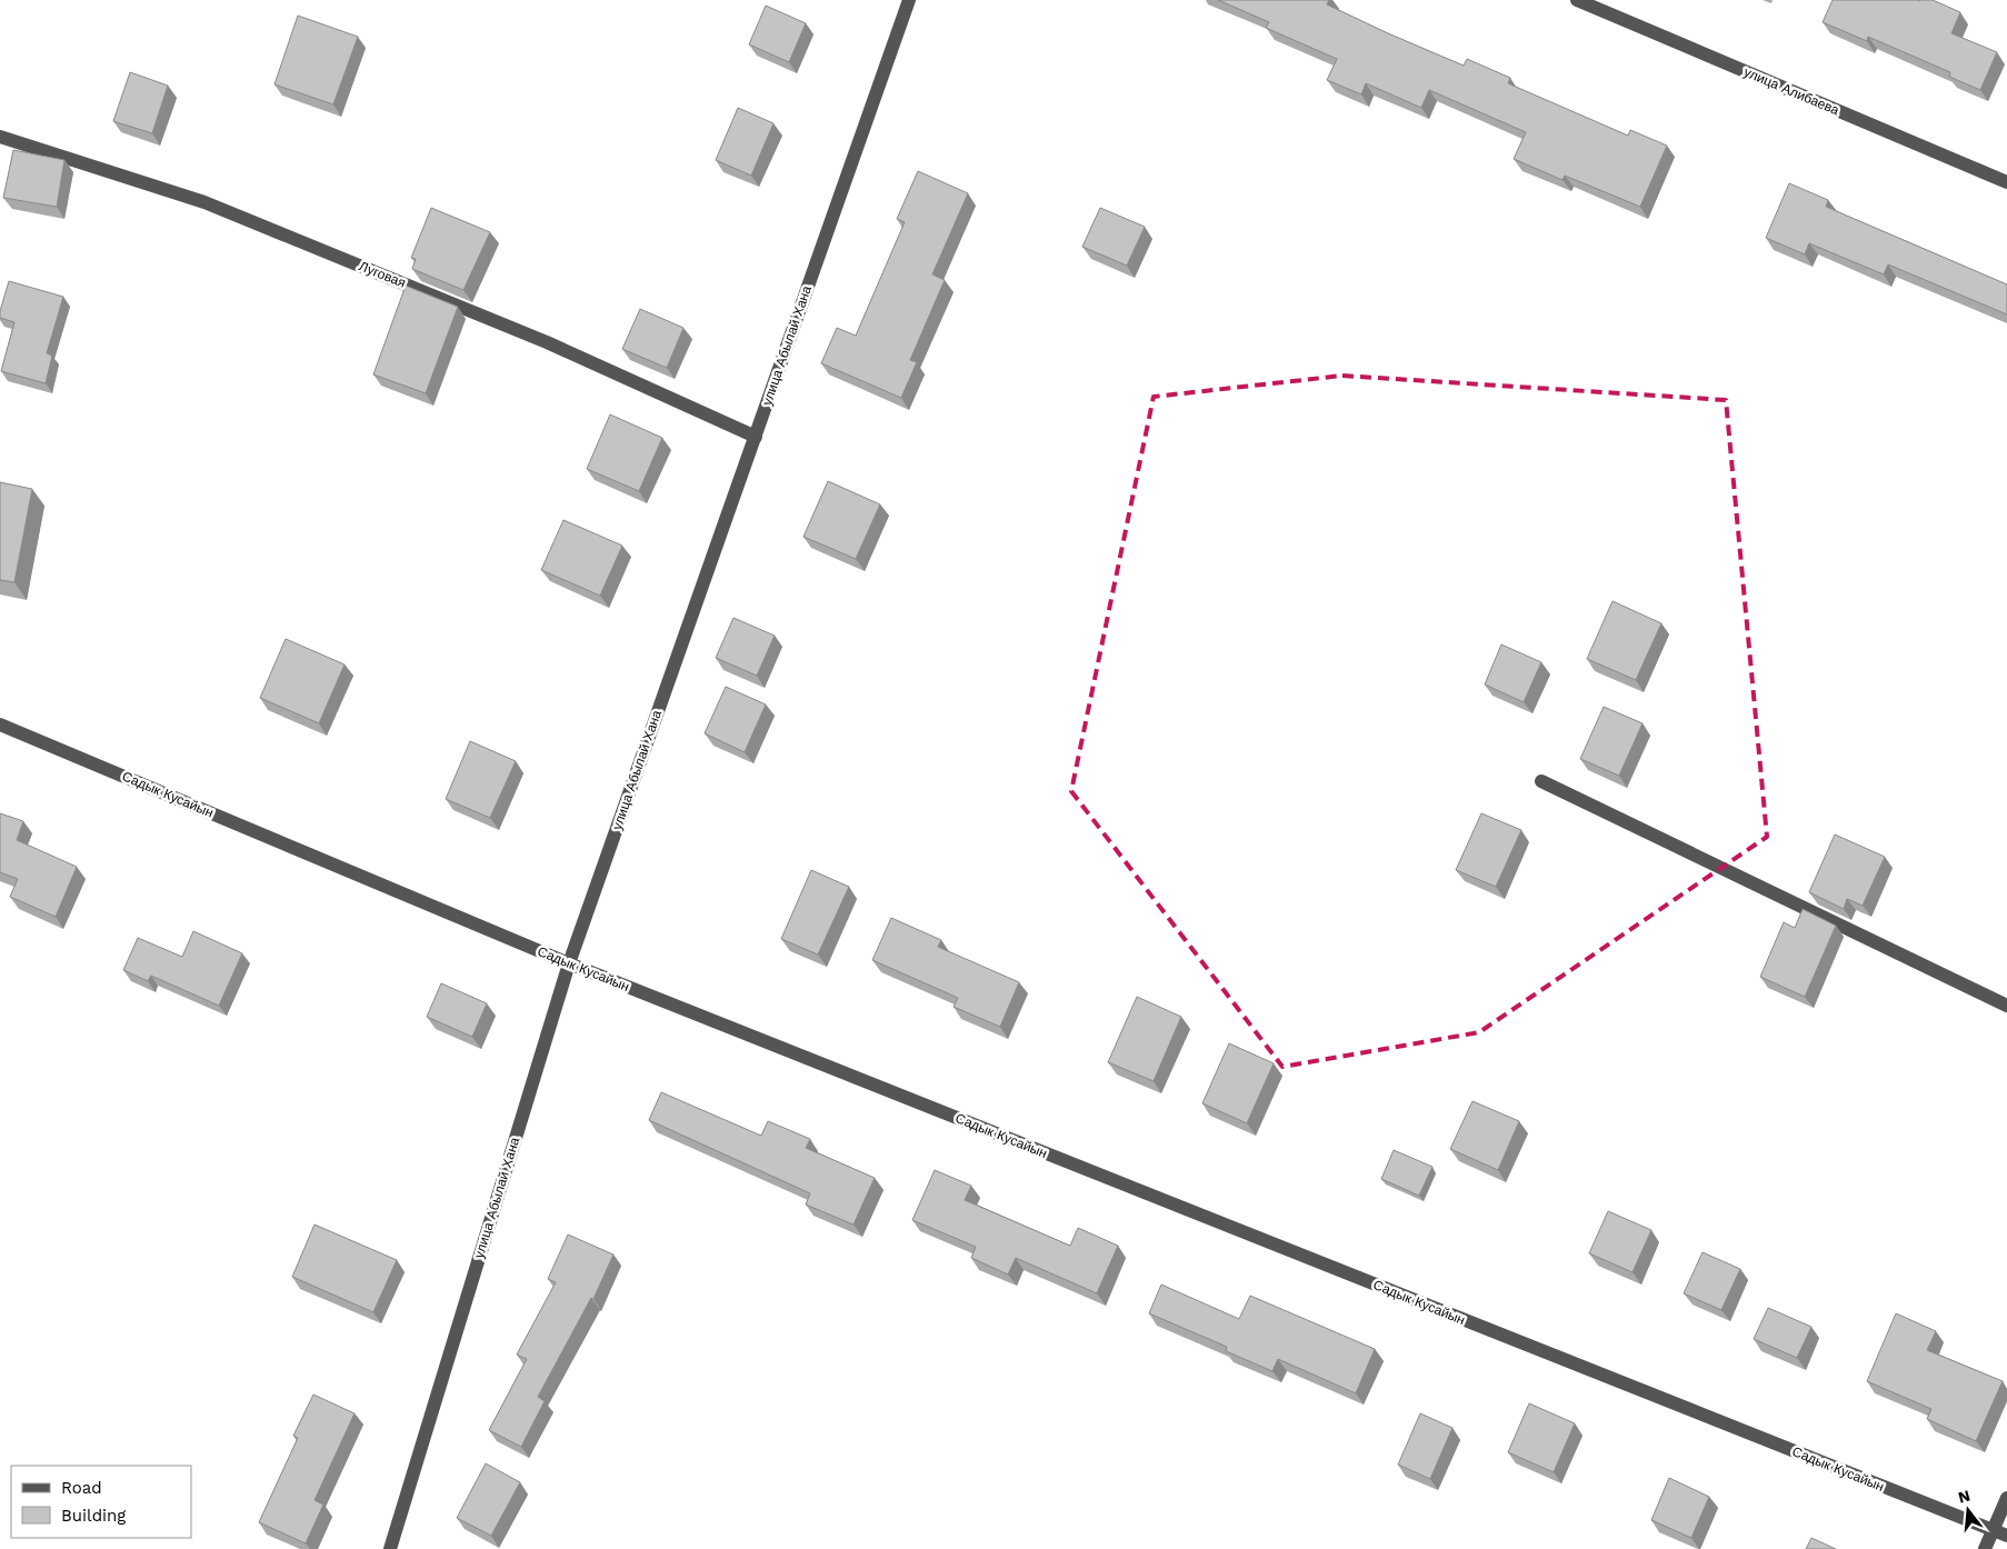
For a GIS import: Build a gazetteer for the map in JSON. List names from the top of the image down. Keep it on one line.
{"streets":{"street":["улица Алибаева","Луговая","улица Абылай Хана","Садык Кусайын"]},"crossings":[["Луговая","улица Абылай Хана"],["улица Абылай Хана","Садык Кусайын"]],"legend":["Road","Building"],"north":"top"}
